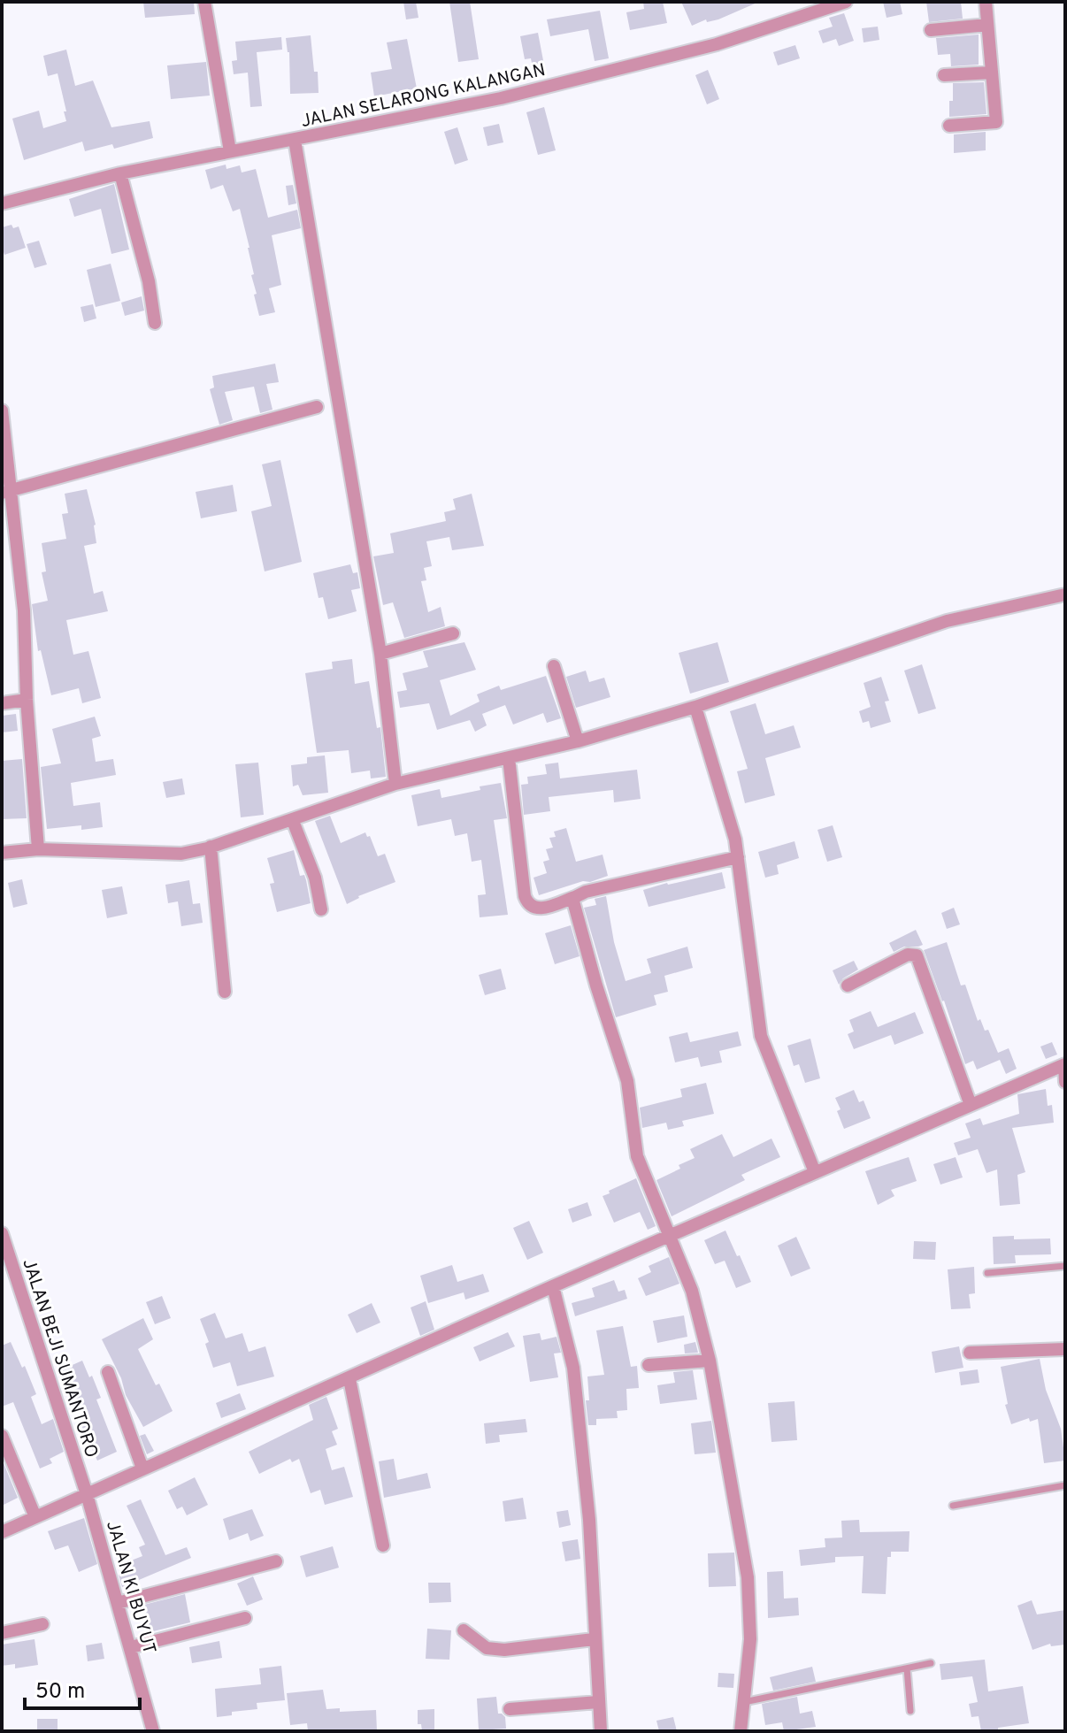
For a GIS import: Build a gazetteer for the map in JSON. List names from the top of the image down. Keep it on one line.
{"streets":{"street":["JALAN SELARONG KALANGAN","JALAN BEJI SUMANTORO","JALAN KI BUYUT"]},"crossings":[["JALAN BEJI SUMANTORO","JALAN KI BUYUT"]],"scale_bar":"50 m"}
